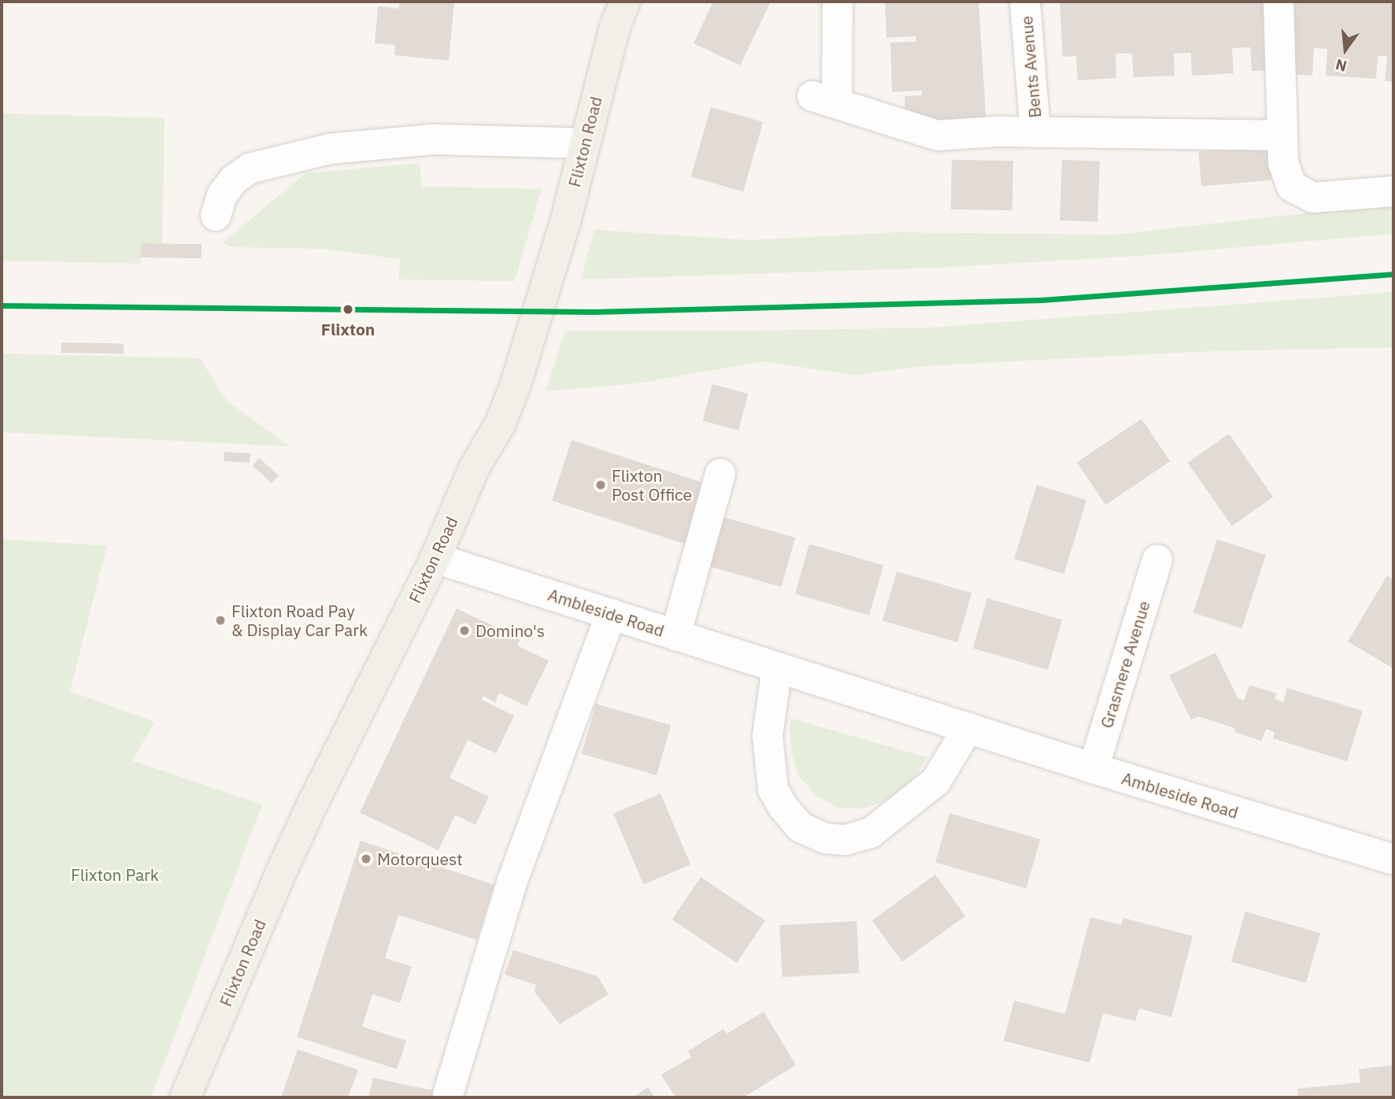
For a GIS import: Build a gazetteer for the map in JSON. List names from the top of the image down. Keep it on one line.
{"streets":{"main road":["Flixton Road"],"street":["Bents Avenue","Ambleside Road","Grasmere Avenue"]},"crossings":[["Flixton Road","Ambleside Road"],["Ambleside Road","Grasmere Avenue"]],"parks":["Flixton Park"],"places":["Flixton","Flixton Post Office","Flixton Road Pay & Display Car Park","Domino's","Motorquest"],"north":"bottom"}
